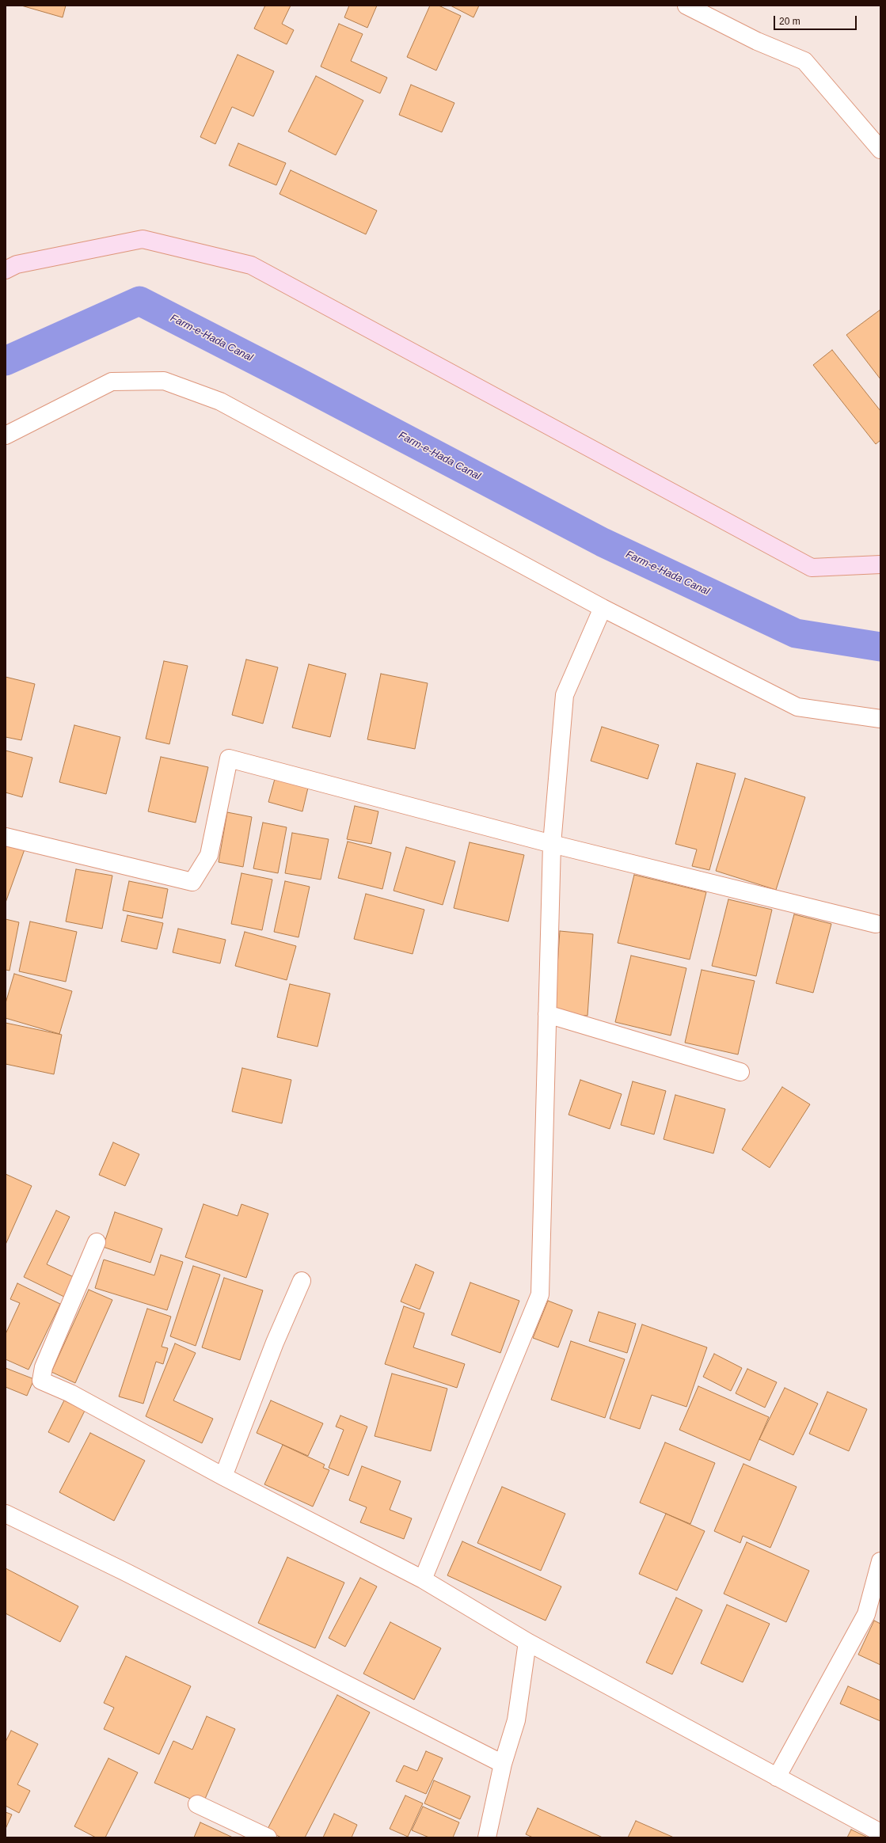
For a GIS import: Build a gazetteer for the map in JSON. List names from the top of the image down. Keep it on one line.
{"water":["Farm-e-Hada Canal"],"scale_bar":"20 m"}
